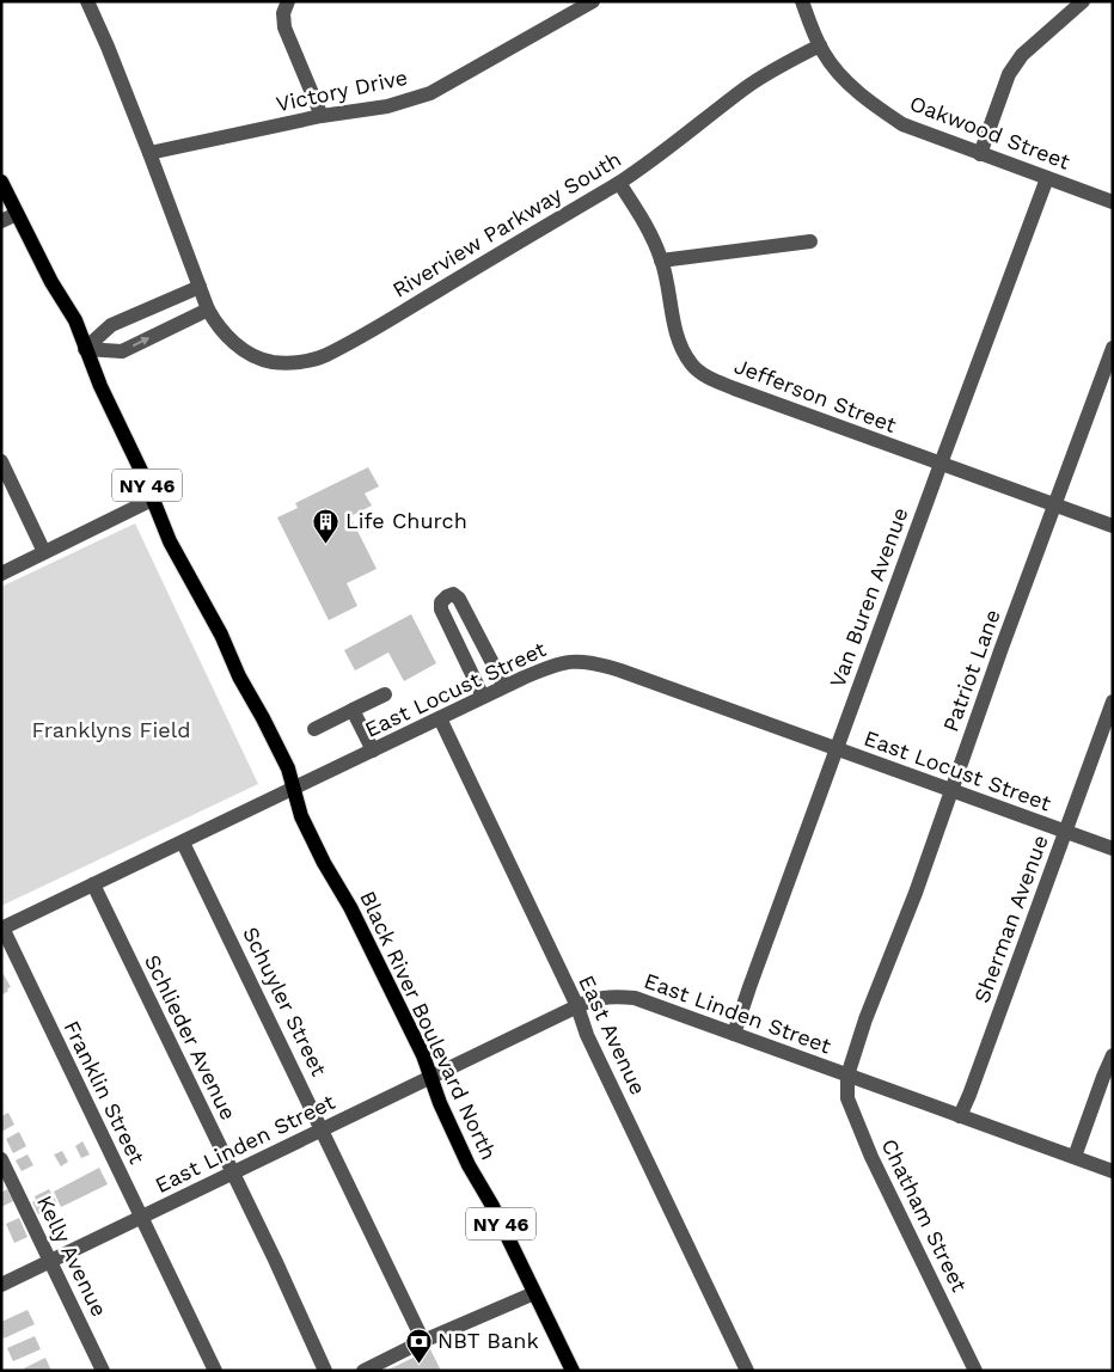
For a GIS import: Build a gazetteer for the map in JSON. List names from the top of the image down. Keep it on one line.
{"streets":{"main road":["NY 46","Black River Boulevard North"],"street":["Victory Drive","Oakwood Street","Riverview Parkway South","Jefferson Street","Van Buren Avenue","Patriot Lane","East Locust Street","Sherman Avenue","Schuyler Street","East Linden Street","East Avenue","Schlieder Avenue","Franklin Street","Chatham Street","Kelly Avenue"]},"crossings":[["Victory Drive","Riverview Parkway South"],["Oakwood Street","Riverview Parkway South"],["Oakwood Street","Van Buren Avenue"],["Riverview Parkway South","Jefferson Street"],["Jefferson Street","Van Buren Avenue"],["Jefferson Street","Patriot Lane"],["Van Buren Avenue","East Locust Street"],["Van Buren Avenue","East Linden Street"],["Patriot Lane","East Locust Street"],["Patriot Lane","East Linden Street"],["Patriot Lane","Chatham Street"],["East Locust Street","Sherman Avenue"],["East Locust Street","Schuyler Street"],["East Locust Street","Black River Boulevard North"],["East Locust Street","East Avenue"],["East Locust Street","Schlieder Avenue"],["East Locust Street","Franklin Street"],["Sherman Avenue","East Linden Street"],["Schuyler Street","East Linden Street"],["East Linden Street","Black River Boulevard North"],["East Linden Street","East Avenue"],["East Linden Street","Schlieder Avenue"],["East Linden Street","Franklin Street"],["East Linden Street","Chatham Street"],["East Linden Street","Kelly Avenue"]],"parks":["Franklyns Field"],"places":{"building":["Life Church"],"bank":["NBT Bank"]}}
